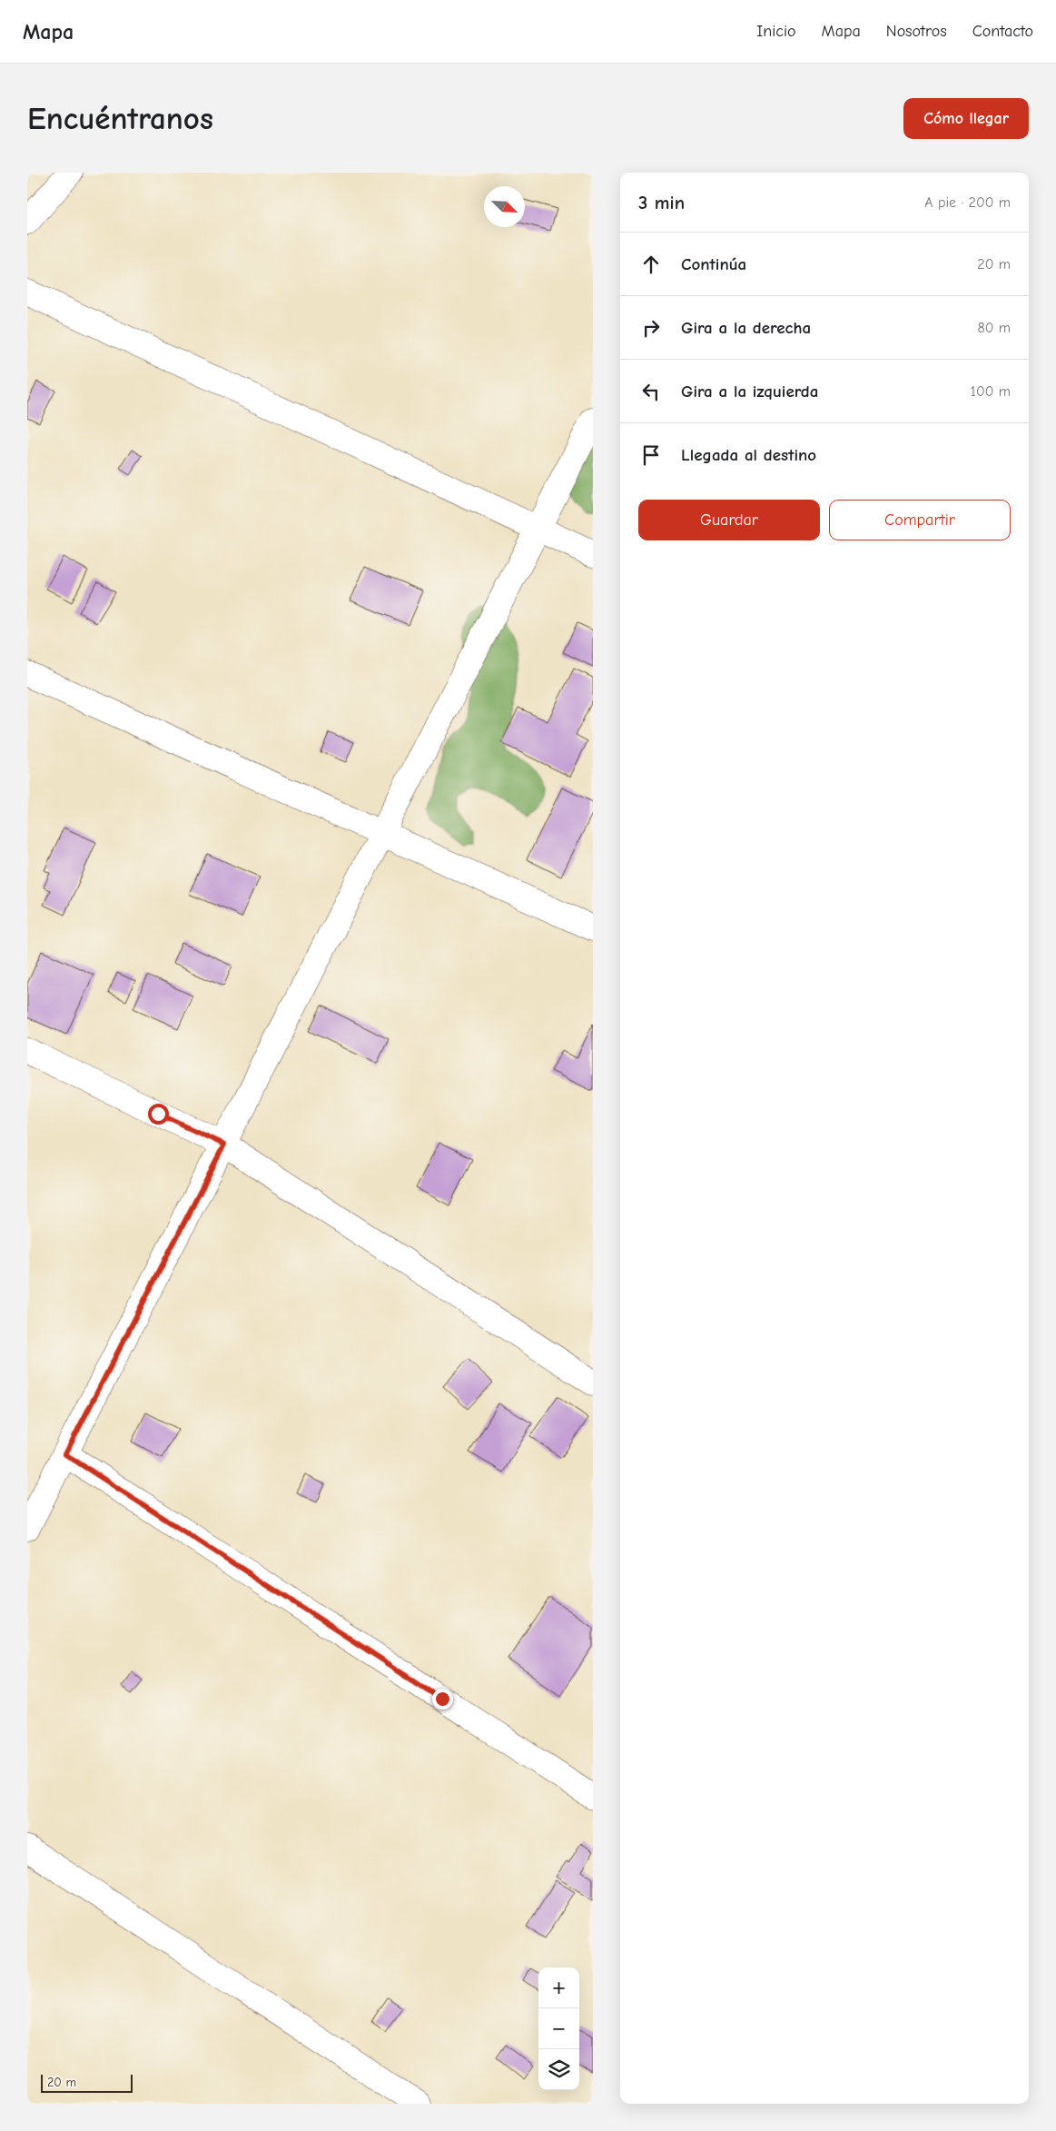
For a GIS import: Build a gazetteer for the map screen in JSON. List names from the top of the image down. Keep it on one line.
{"scale_bar":"20 m","north":"bottom right","page":{"header":"Mapa","nav":["Inicio","Mapa","Nosotros","Contacto"],"buttons":["Cómo llegar",["Guardar","Compartir"]],"title":"Encuéntranos","heading":["3 min","A pie · 200 m"],"list":[["Continúa","20 m"],["Gira a la derecha","80 m"],["Gira a la izquierda","100 m"],"Llegada al destino"],"map_buttons":["+","−"],"scale":"20 m"}}
